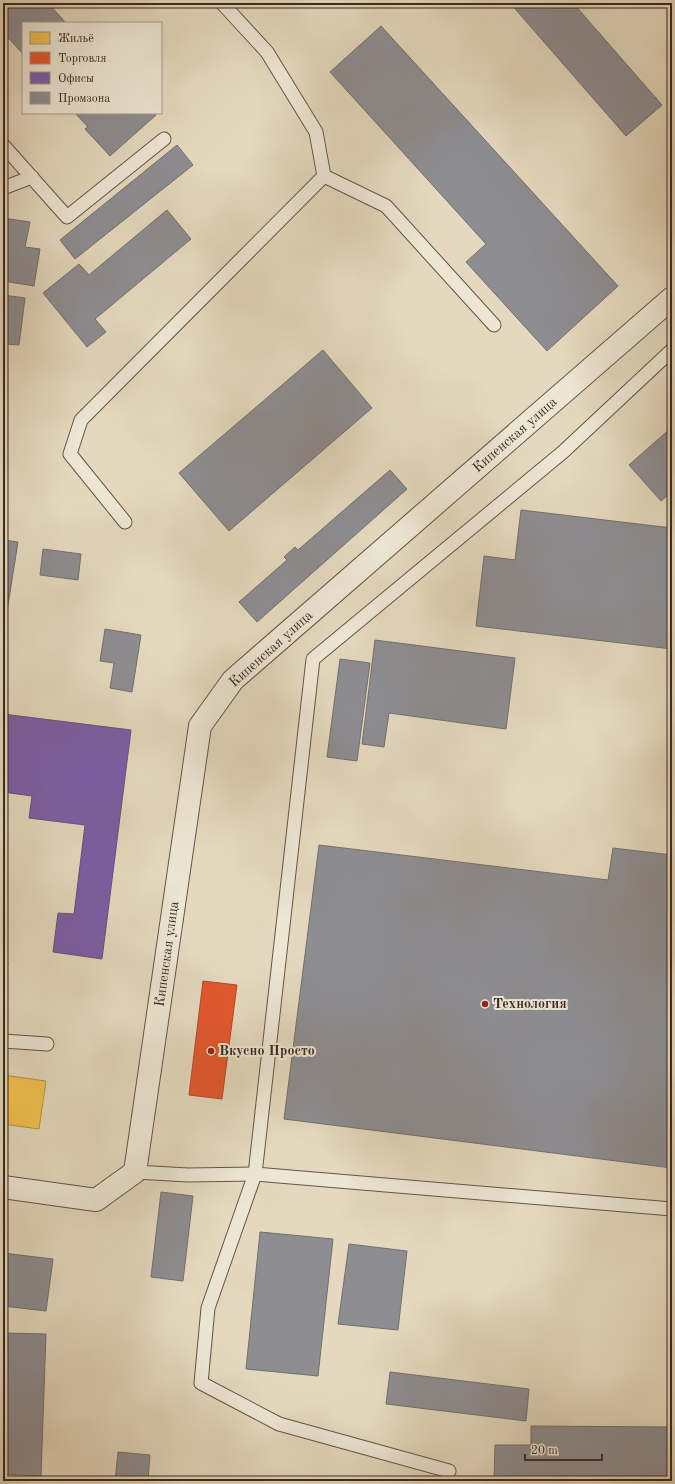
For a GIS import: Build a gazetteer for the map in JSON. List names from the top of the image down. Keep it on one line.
{"streets":{"street":["Кипенская улица"]},"places":["Технология","Вкусно Просто"],"legend":["Жильё","Торговля","Офисы","Промзона"],"scale_bar":"20 m"}
